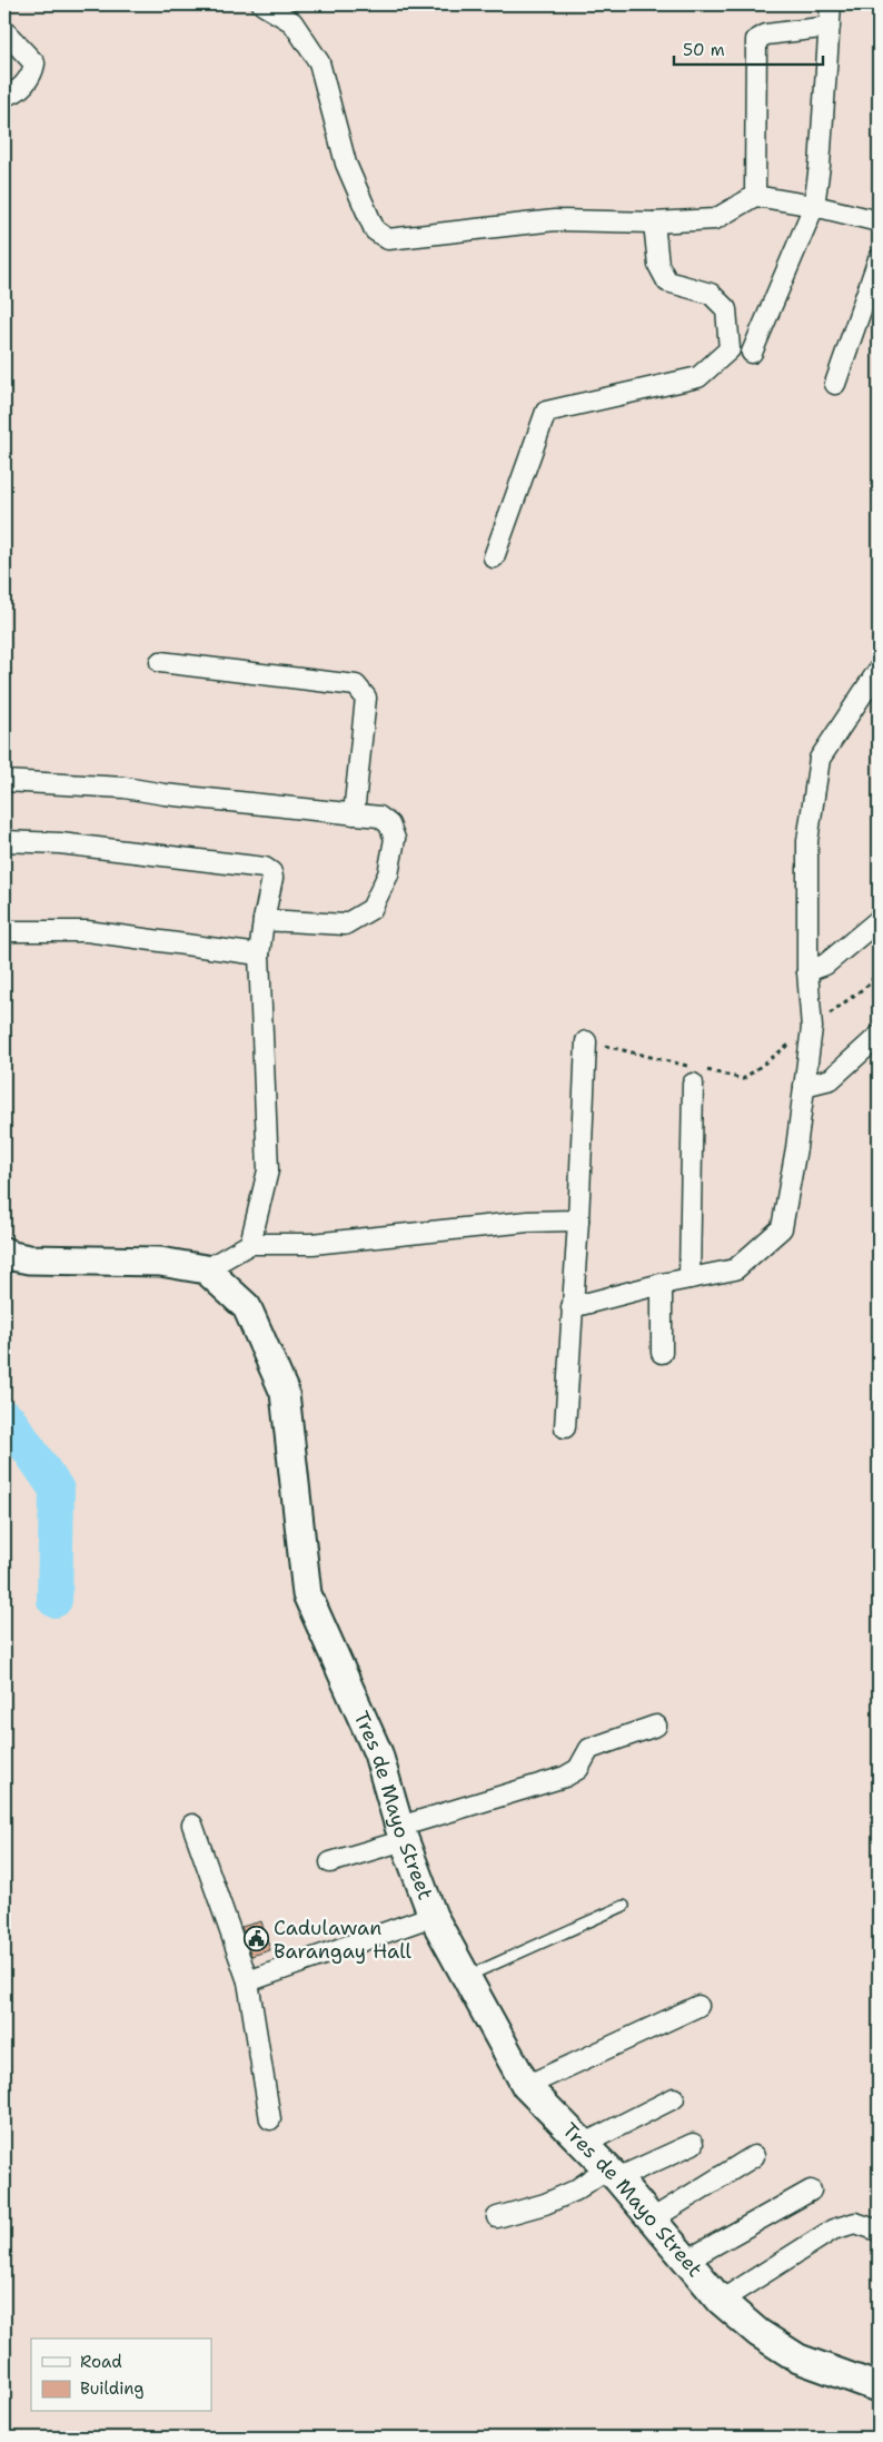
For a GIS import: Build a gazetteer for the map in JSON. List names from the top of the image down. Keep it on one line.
{"streets":{"street":["Tres de Mayo Street"]},"places":{"public building":["Cadulawan Barangay Hall"]},"legend":["Road","Building"],"scale_bar":"50 m"}
